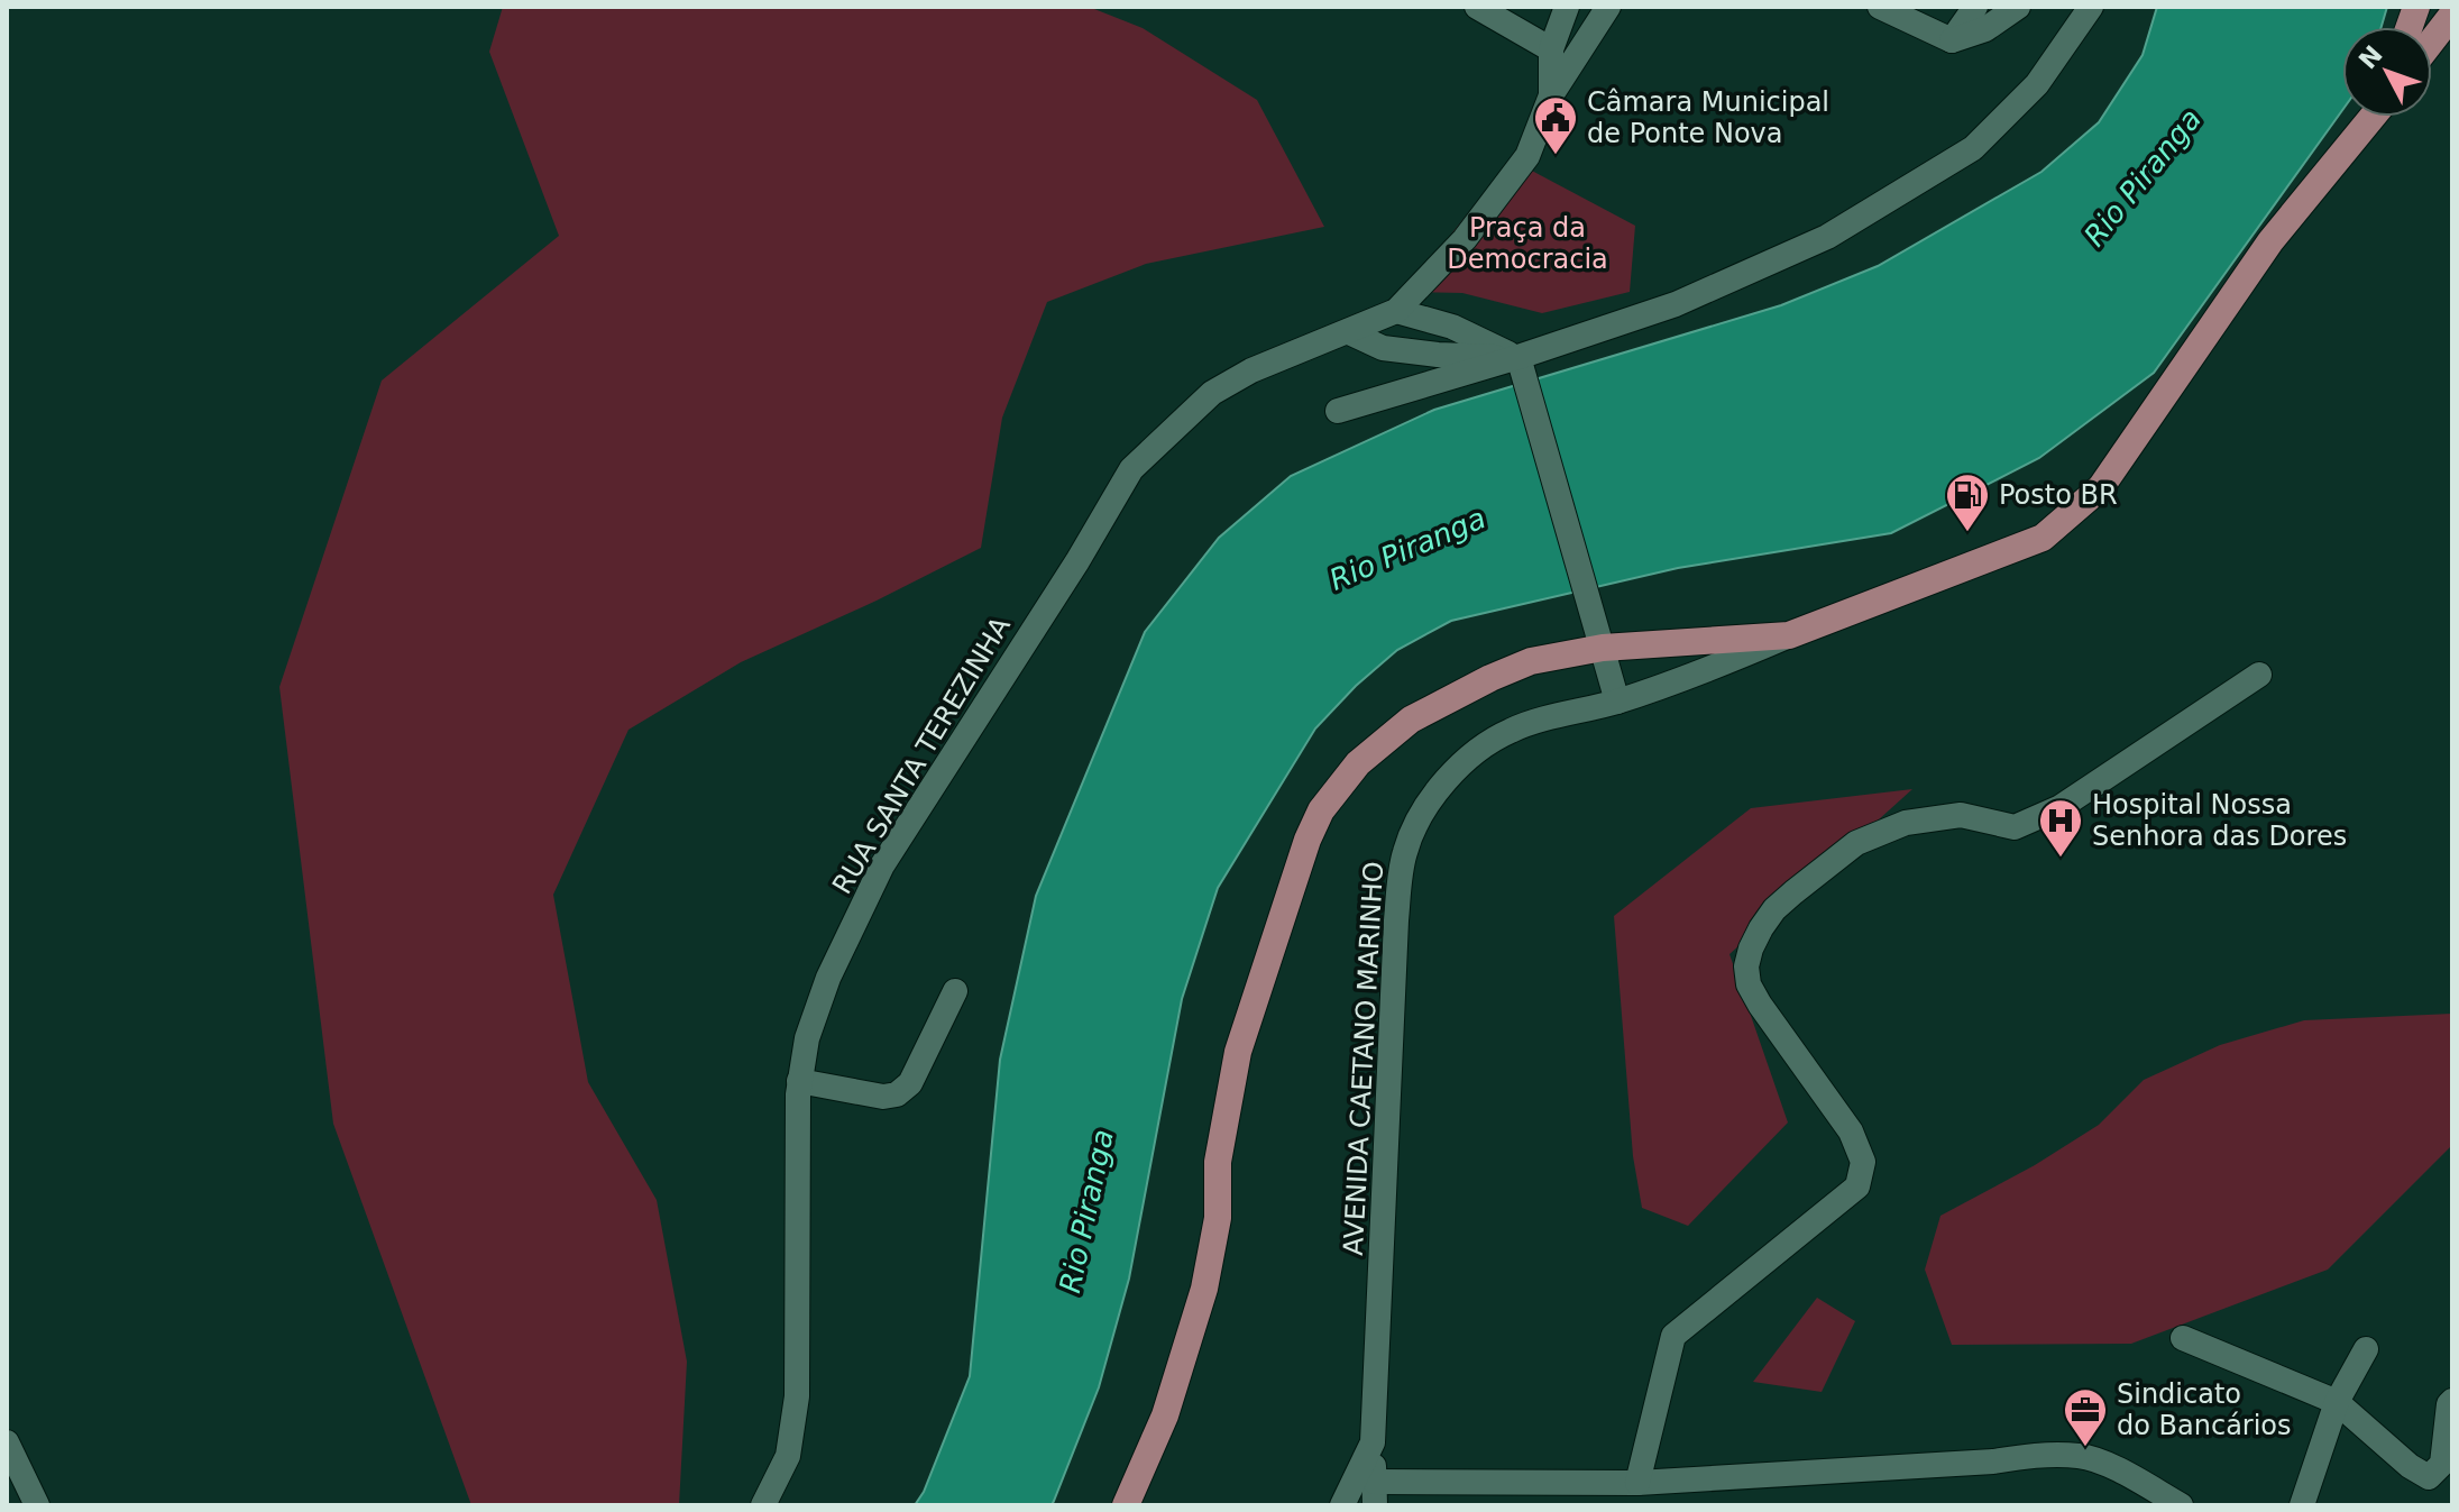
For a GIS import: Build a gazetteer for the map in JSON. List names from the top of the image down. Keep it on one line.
{"streets":{"street":["RUA SANTA TEREZINHA","AVENIDA CAETANO MARINHO"]},"water":["Rio Piranga"],"parks":["Praça da Democracia"],"places":{"public building":["Câmara Municipal de Ponte Nova"],"fuel station":["Posto BR"],"hospital":["Hospital Nossa Senhora das Dores"],"office":["Sindicato do Bancários"]},"north":"top left"}
